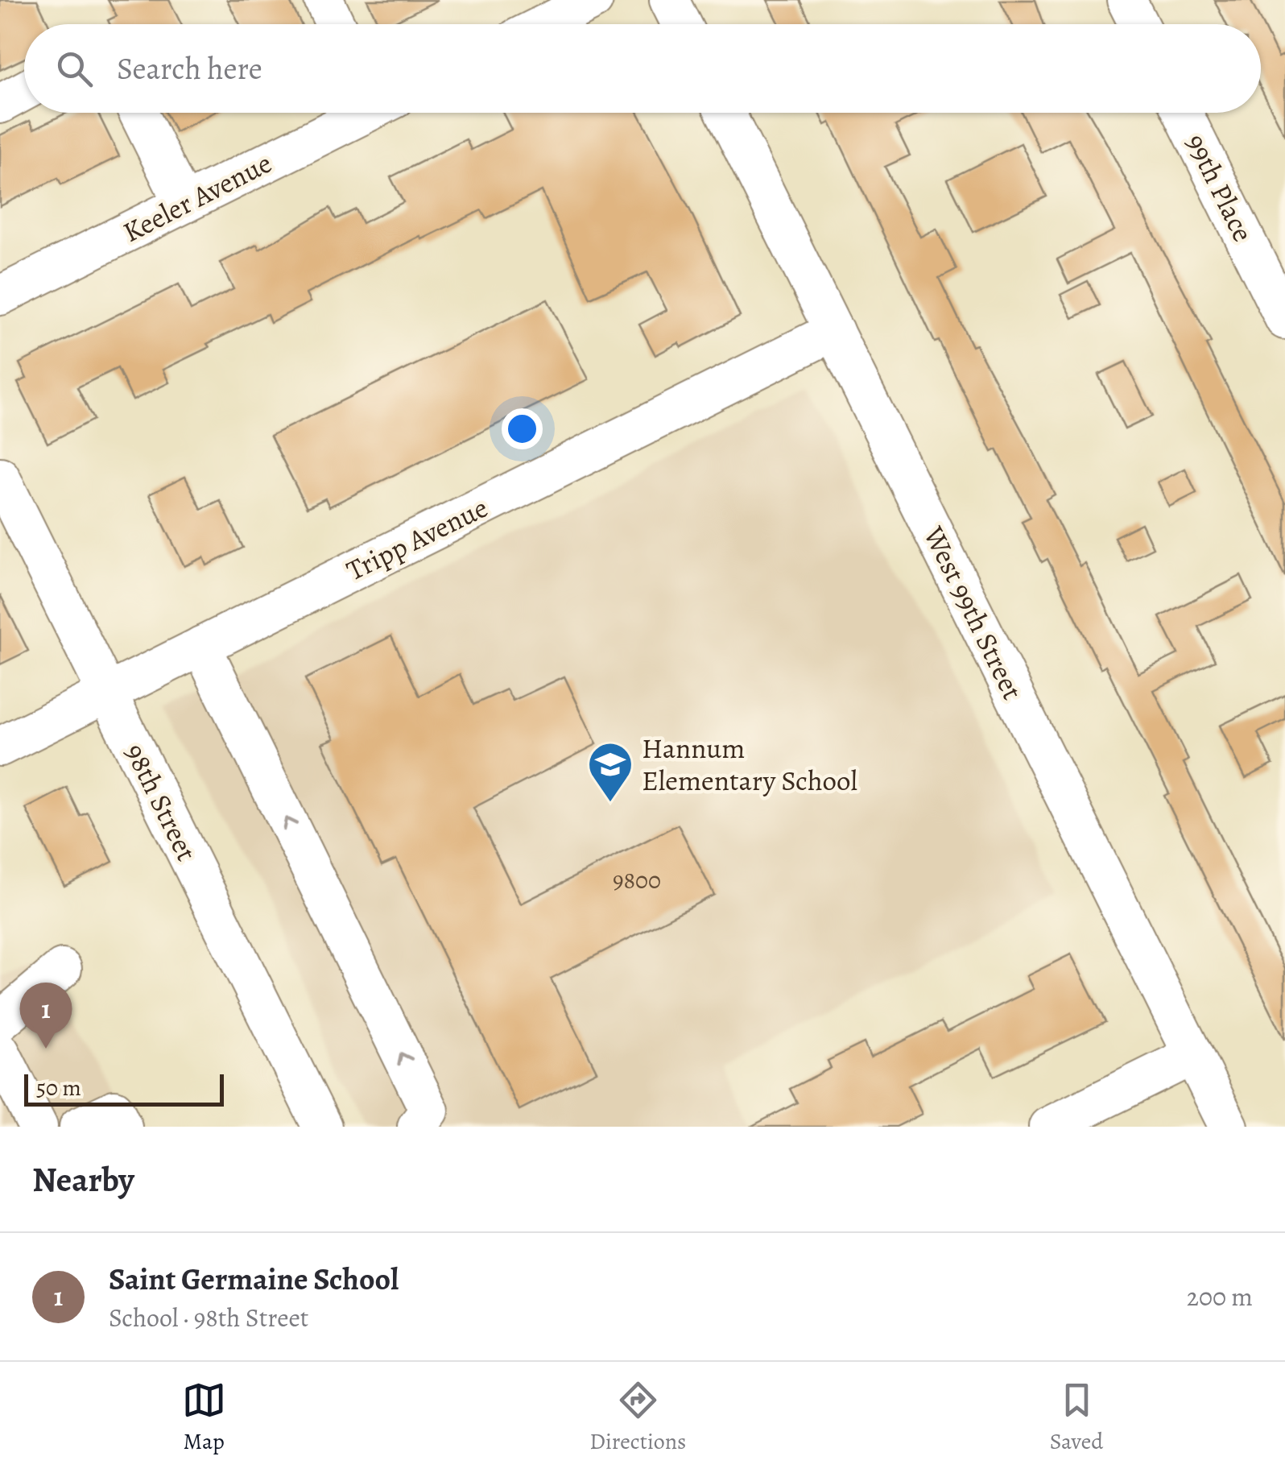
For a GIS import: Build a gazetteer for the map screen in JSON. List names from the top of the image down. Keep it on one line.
{"streets":{"street":["99th Place","Keeler Avenue","Tripp Avenue","West 99th Street","98th Street"]},"crossings":[["Tripp Avenue","West 99th Street"],["Tripp Avenue","98th Street"]],"places":{"school or university":["Hannum Elementary School"]},"house_numbers":["9800"],"scale_bar":"50 m","page":{"search":"Search here","pins":"1","scale":"50 m","heading":"Nearby","list":[{"mark":"1","name":"Saint Germaine School","note":"School · 98th Street","value":"200 m"}],"nav":["Map","Directions","Saved"]}}
